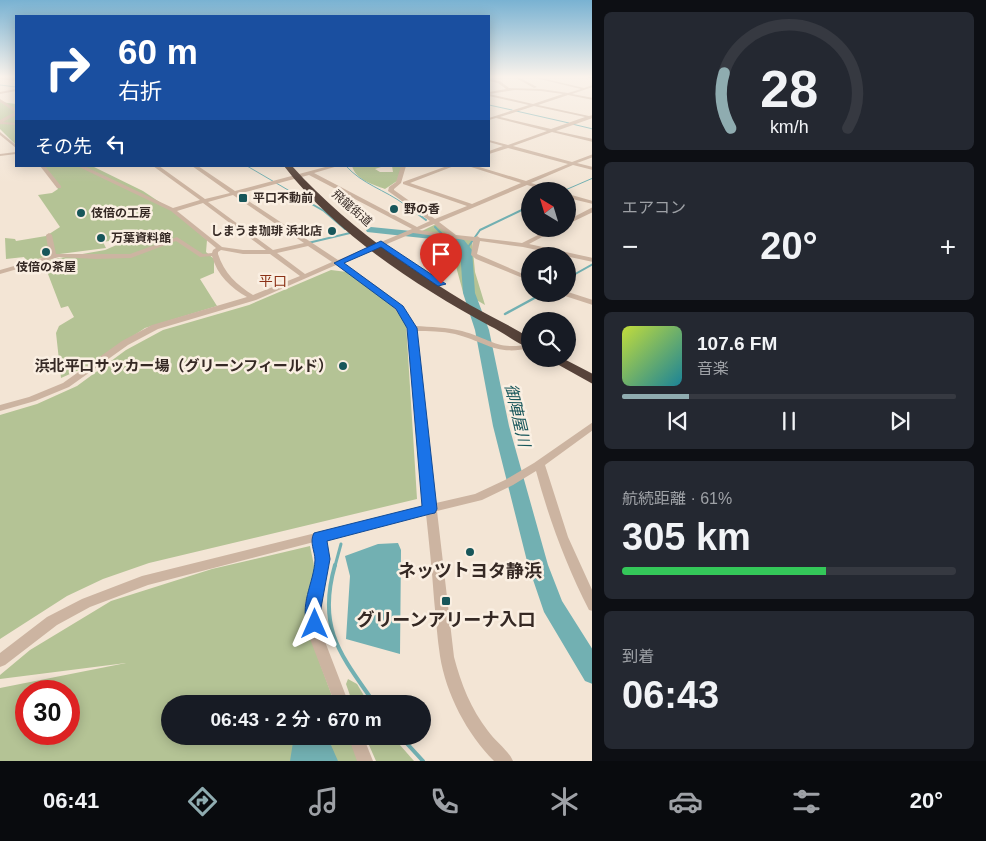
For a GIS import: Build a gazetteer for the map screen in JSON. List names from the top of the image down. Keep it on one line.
{"streets":{"highway":["飛龍街道"]},"districts":["平口"],"water":["御陣屋川"],"places":{"transit":["平口不動前","グリーンアリーナ入口"],"other":["野の香","伎倍の工房","しまうま珈琲 浜北店","万葉資料館","伎倍の茶屋","浜北平口サッカー場（グリーンフィールド）","ネッツトヨタ静浜"]},"north":"top left","page":{"turn":["60 m","右折"],"then":"その先","tile":["エアコン",["航続距離 · 61%","305 km"],["到着","06:43"]],"heat":["−","20°","+"],"song":["107.6 FM","音楽"],"limit":"30","trip":"06:43 · 2 分 · 670 m","tabs":["06:41","20°"],"gauge":["28","km/h"]}}
